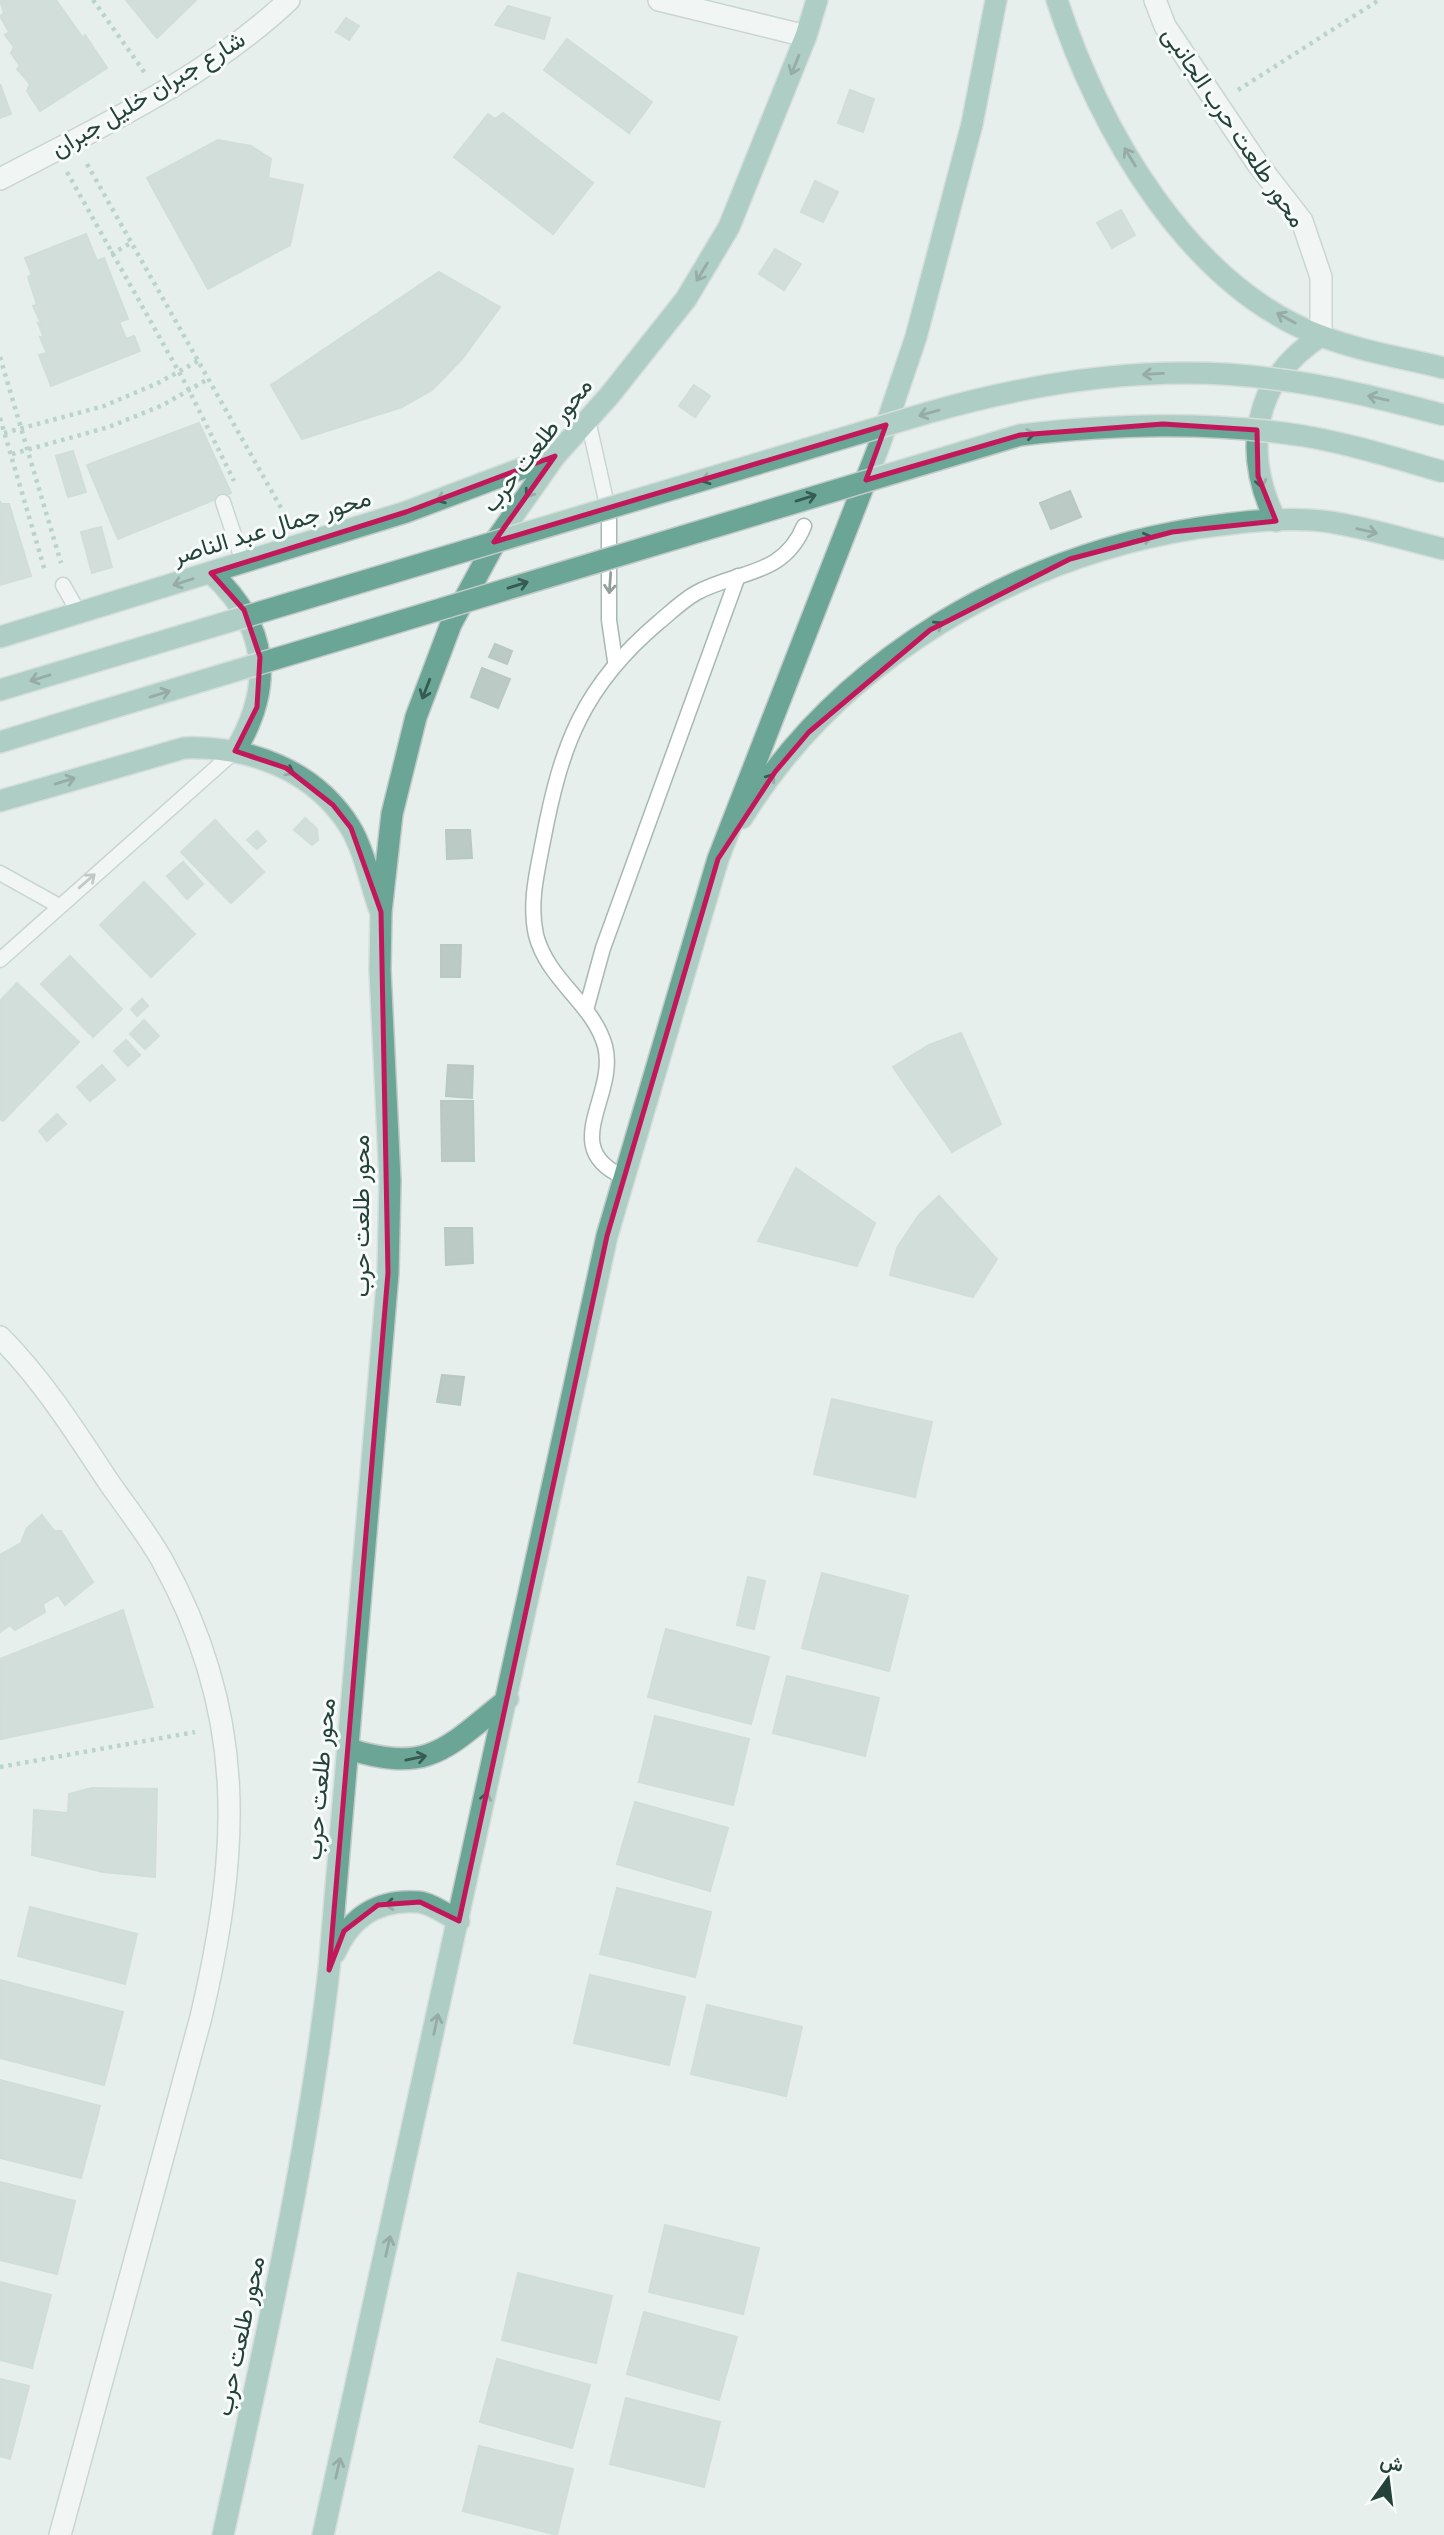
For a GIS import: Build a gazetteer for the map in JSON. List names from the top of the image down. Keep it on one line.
{"streets":{"main road":["محور طلعت حرب","محور جمال عبد الناصر"],"street":["شارع جبران خليل جبران","محور طلعت حرب الجانبى"]},"crossings":[["محور طلعت حرب","محور جمال عبد الناصر"]],"north":"top"}
